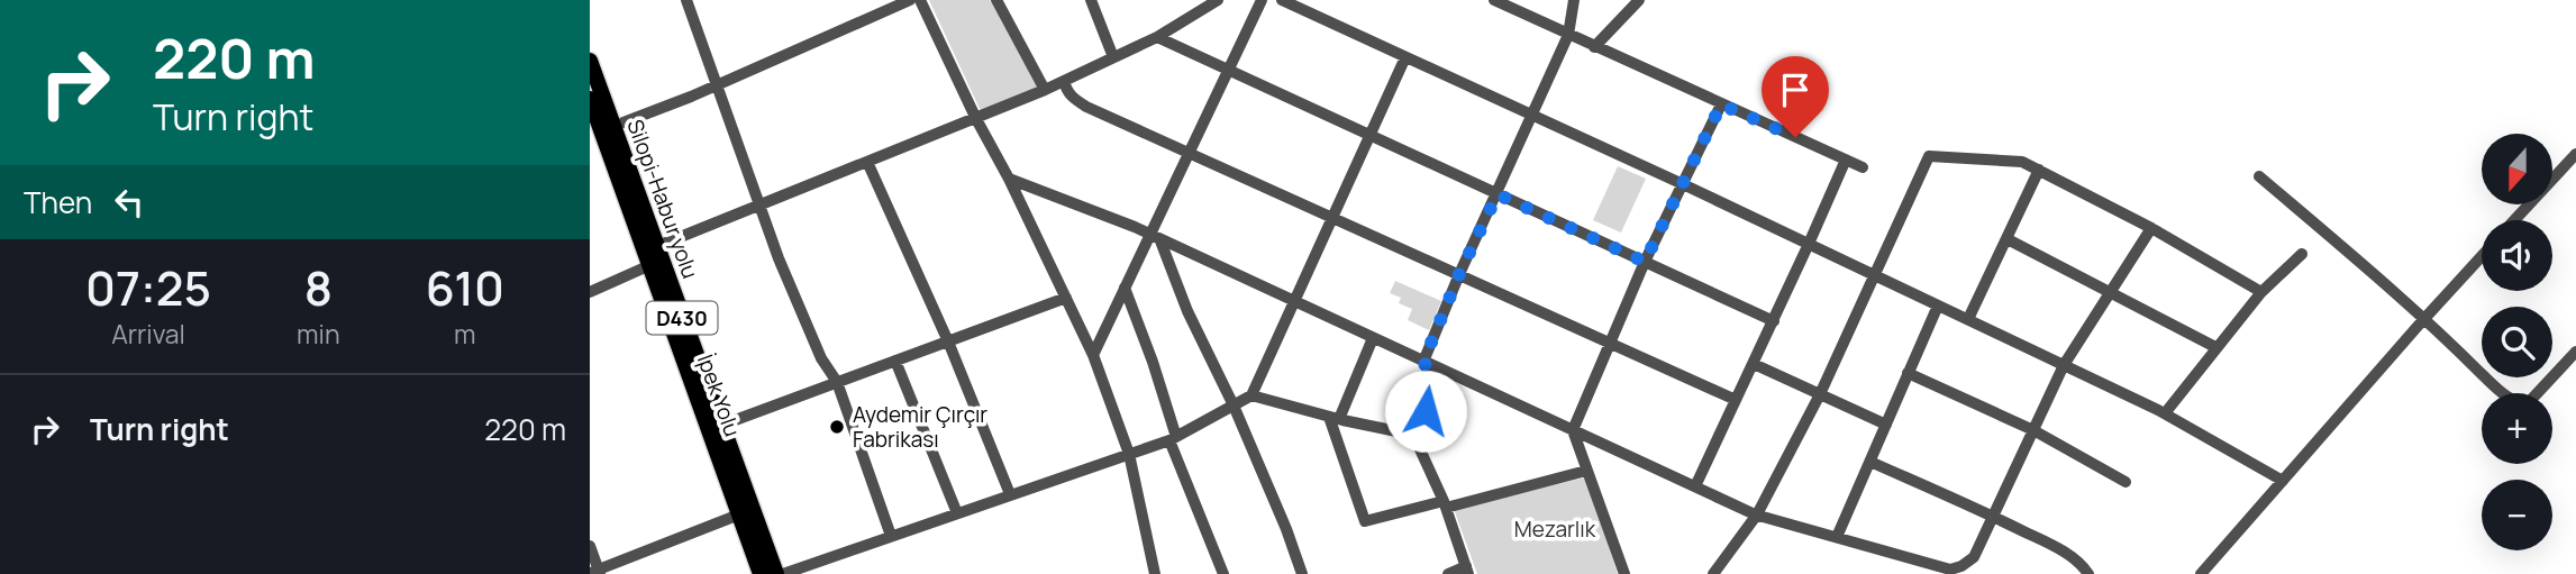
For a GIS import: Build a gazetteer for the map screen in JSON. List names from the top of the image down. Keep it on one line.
{"streets":{"highway":["Silopi-Habur yolu","D430","İpek Yolu"]},"parks":["Mezarlık"],"places":["Aydemir Çırçır Fabrikası"],"north":"bottom","page":{"turn":["220 m","Turn right"],"map_buttons":["+","−"],"then":"Then","eta":["07:25","Arrival","8","min","610","m"],"list":[{"name":"Turn right","value":"220 m"}]}}
